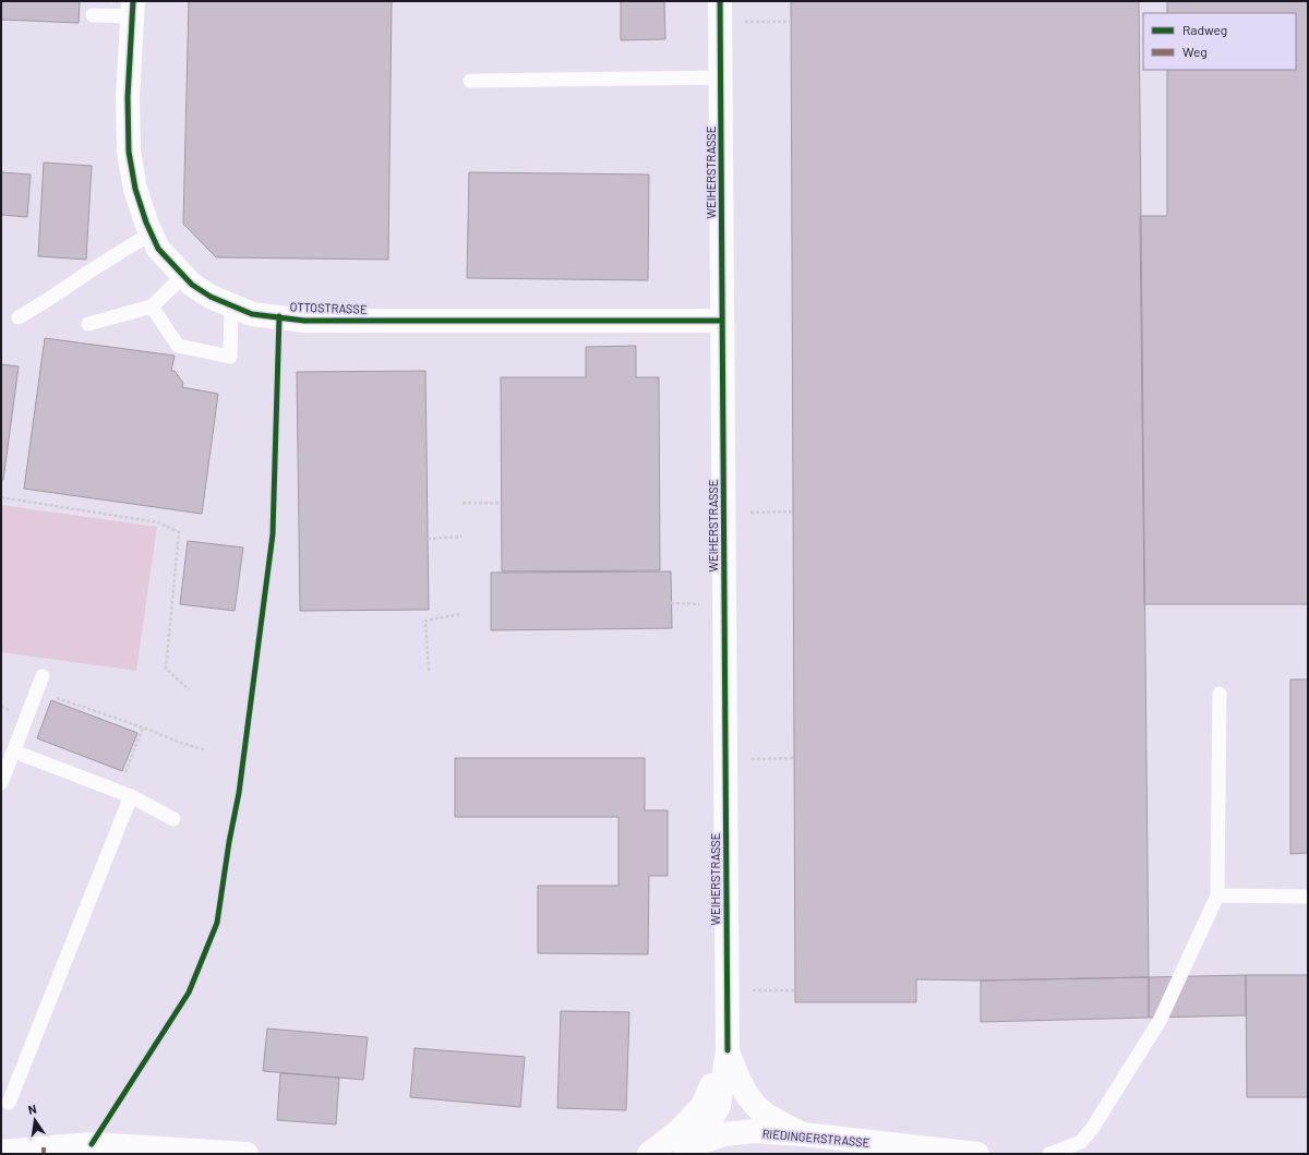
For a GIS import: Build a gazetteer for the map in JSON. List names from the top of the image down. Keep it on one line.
{"streets":{"street":["WEIHERSTRASSE","OTTOSTRASSE","RIEDINGERSTRASSE"]},"crossings":[["WEIHERSTRASSE","OTTOSTRASSE"]],"legend":["Radweg","Weg"],"north":"top"}
